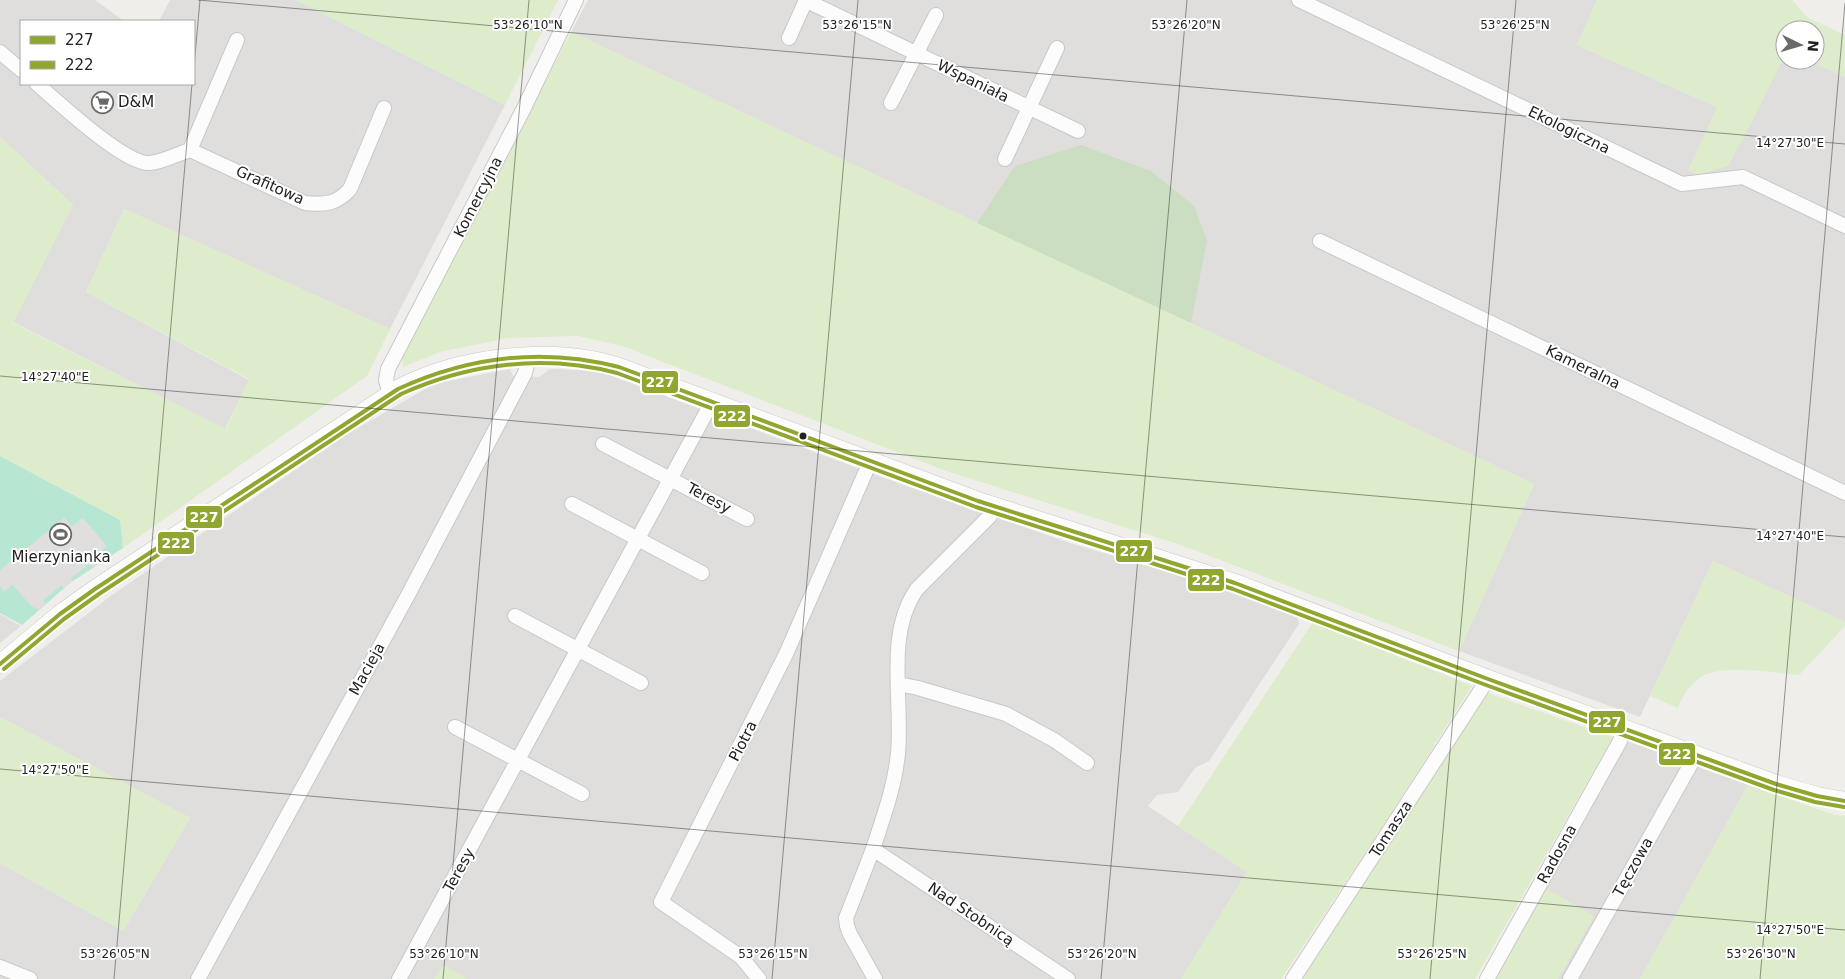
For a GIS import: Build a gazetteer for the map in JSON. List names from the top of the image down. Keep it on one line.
{"streets":{"street":["Wspaniała","Ekologiczna","Grafitowa","Komercyjna","Kameralna","Teresy","Macieja","Piotra","Tomasza","Radosna","Tęczowa","Nad Stobnicą"]},"places":{"supermarket":["D&M"],"sports":["Mierzynianka"]},"lines":["transit line 227","transit line 222"],"legend":["227","222"],"north":"right","coordinates":["53°26'10\"N","53°26'15\"N","53°26'20\"N","53°26'25\"N","14°27'30\"E","14°27'40\"E","14°27'50\"E","53°26'05\"N","53°26'30\"N"]}
